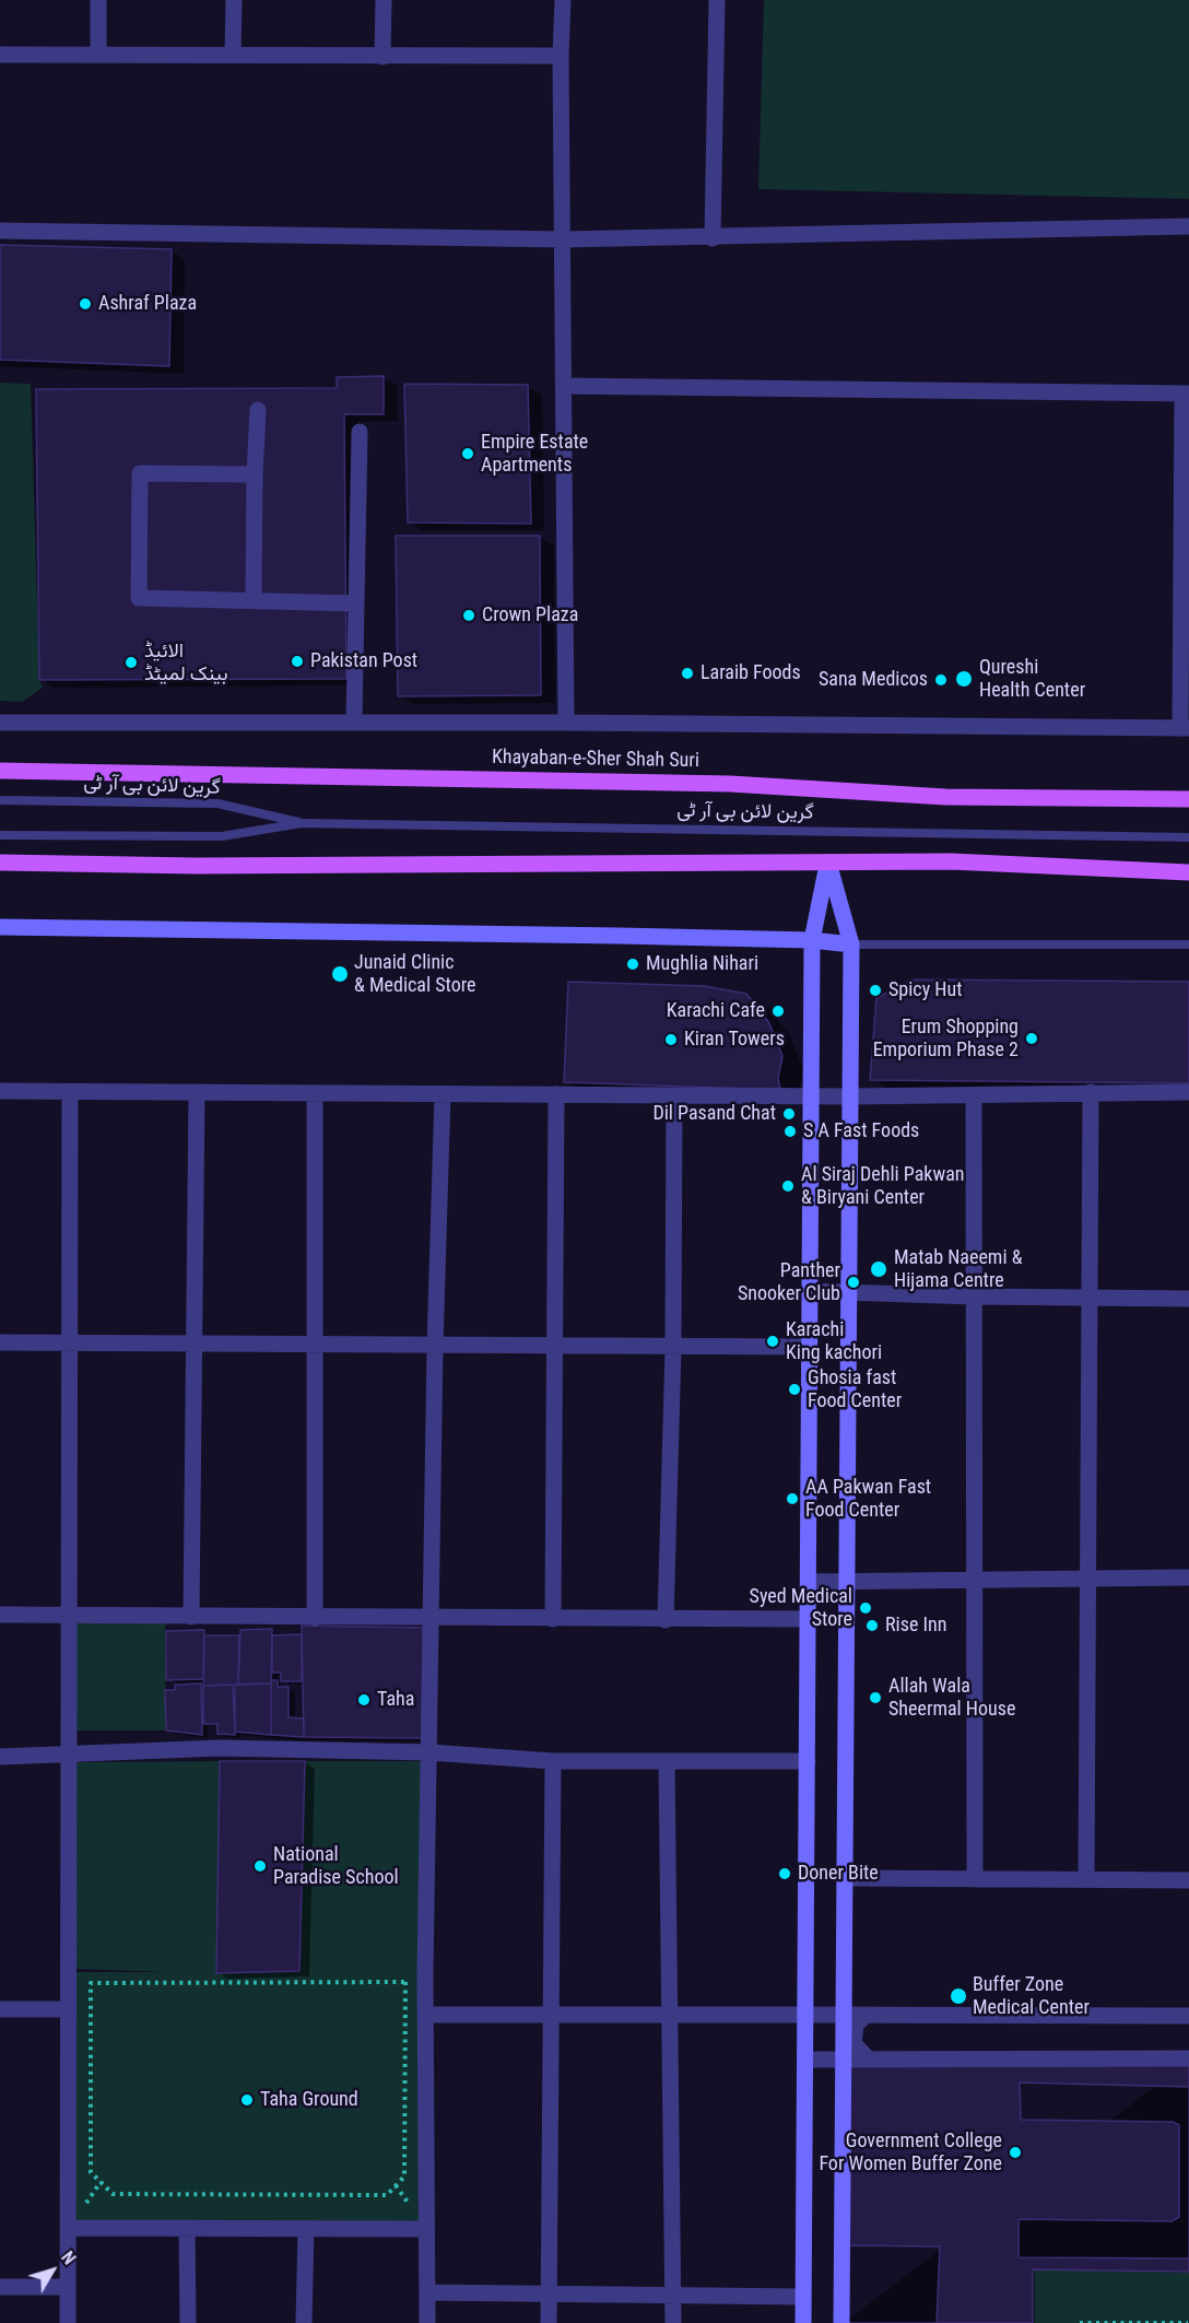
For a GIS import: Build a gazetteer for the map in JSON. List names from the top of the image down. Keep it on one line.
{"streets":{"main road":["Khayaban-e-Sher Shah Suri"],"lane":["گرین لائن بی آر ٹی"]},"places":["Ashraf Plaza","Empire Estate Apartments","Crown Plaza","Pakistan Post","الائیڈ بینک لمیٹڈ","Laraib Foods","Qureshi Health Center","Sana Medicos","Mughlia Nihari","Junaid Clinic & Medical Store","Spicy Hut","Karachi Cafe","Erum Shopping Emporium Phase 2","Kiran Towers","Dil Pasand Chat","S A Fast Foods","Al Siraj Dehli Pakwan & Biryani Center","Matab Naeemi & Hijama Centre","Panther Snooker Club","Karachi King kachori","Ghosia fast Food Center","AA Pakwan Fast Food Center","Syed Medical Store","Rise Inn","Allah Wala Sheermal House","Taha","National Paradise School","Doner Bite","Buffer Zone Medical Center","Taha Ground","Government College For Women Buffer Zone"],"north":"top right"}
